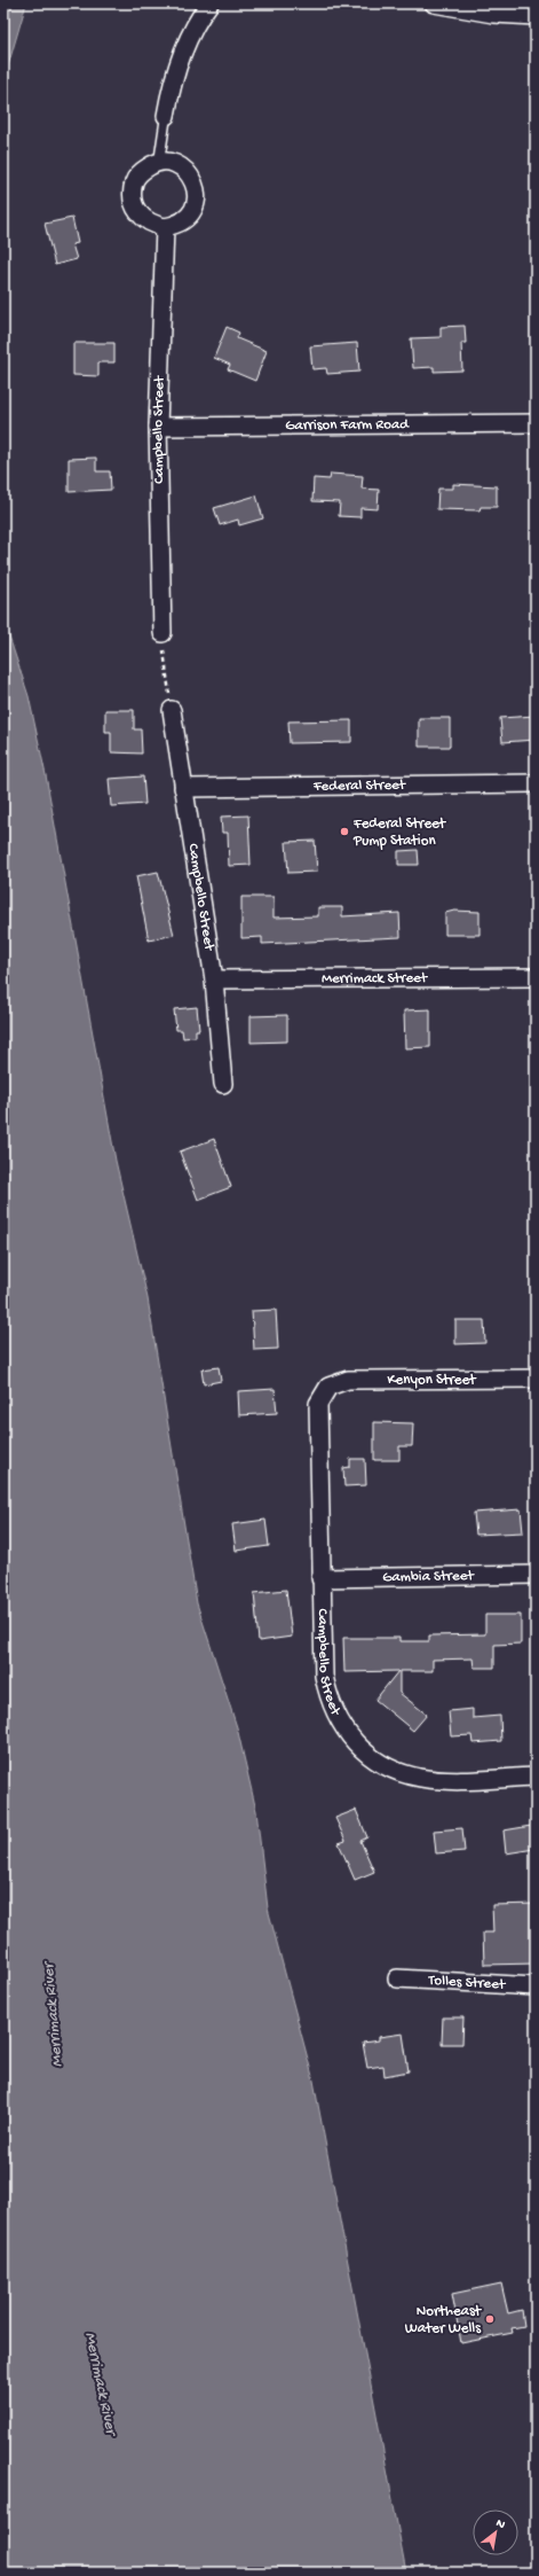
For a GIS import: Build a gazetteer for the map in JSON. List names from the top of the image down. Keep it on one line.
{"streets":{"street":["Garrison Farm Road","Campbello Street","Federal Street","Merrimack Street","Kenyon Street","Gambia Street","Tolles Street"]},"crossings":[["Garrison Farm Road","Campbello Street"],["Campbello Street","Federal Street"],["Campbello Street","Merrimack Street"],["Campbello Street","Kenyon Street"],["Campbello Street","Gambia Street"]],"water":["Merrimack River"],"places":["Federal Street Pump Station","Northeast Water Wells"],"north":"top right"}
